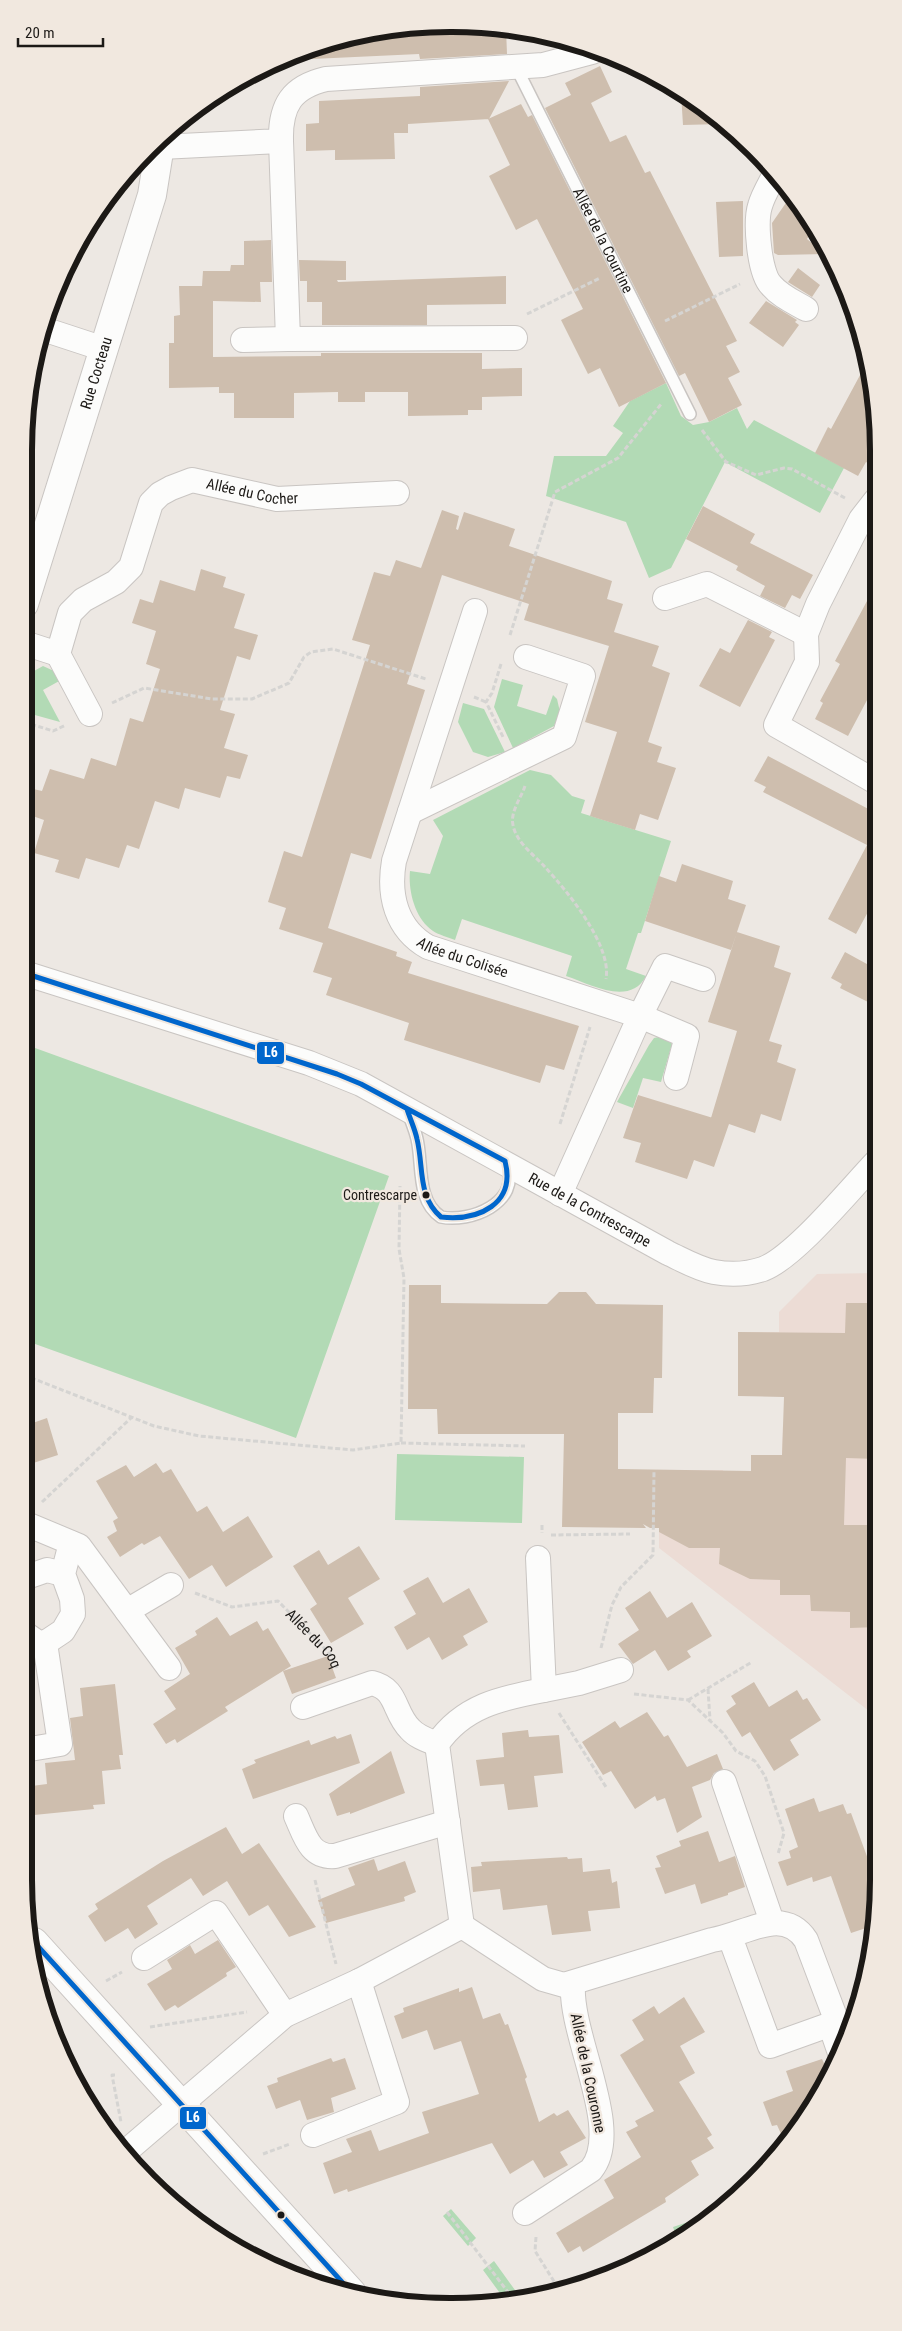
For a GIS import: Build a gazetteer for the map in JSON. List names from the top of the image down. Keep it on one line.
{"streets":{"street":["Rue Cocteau","Allée du Cocher","Allée du Colisée","Rue de la Contrescarpe","Allée de la Couronne"],"lane":["Allée de la Courtine"],"path":["Allée du Coq"]},"places":["Contrescarpe"],"lines":["transit line L6"],"scale_bar":"20 m"}
